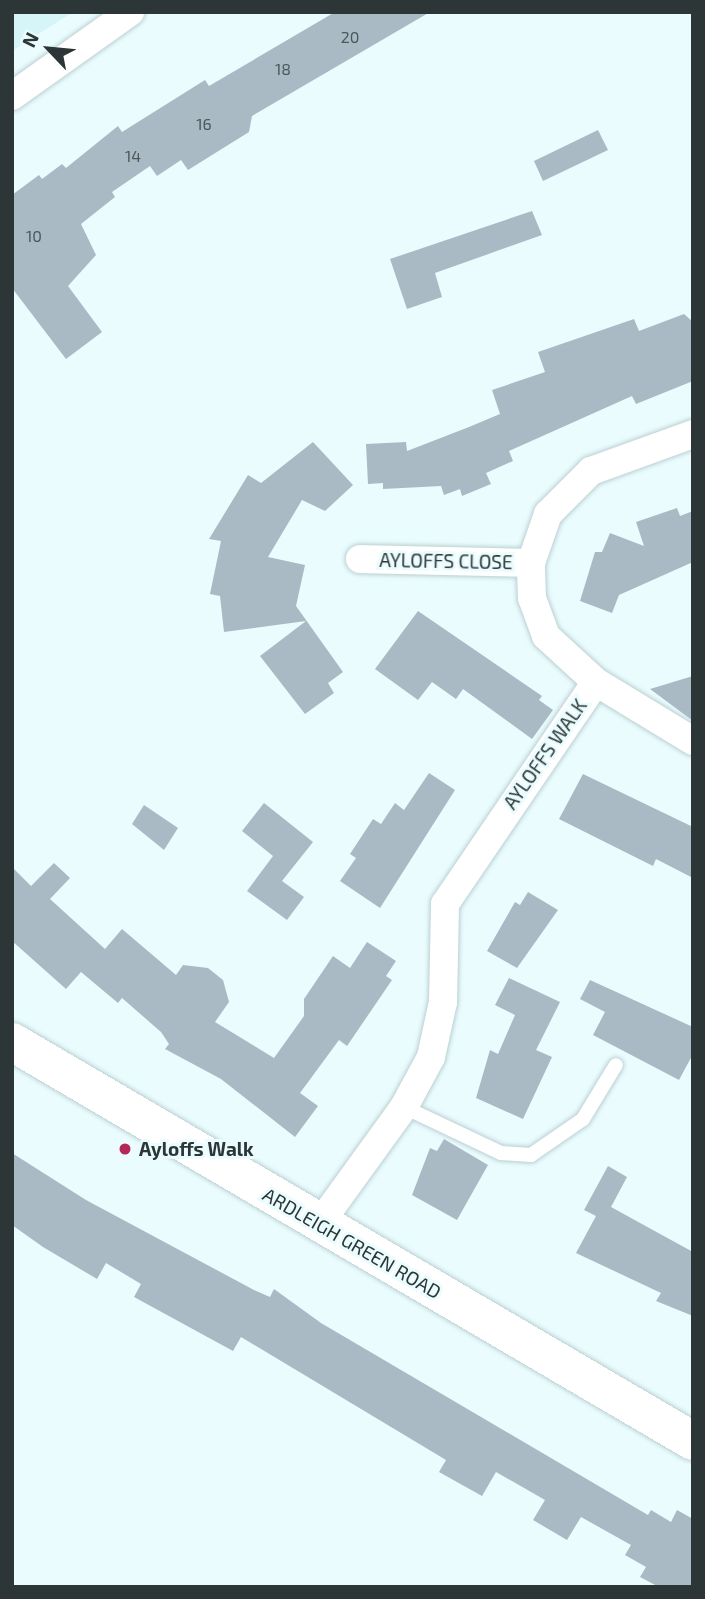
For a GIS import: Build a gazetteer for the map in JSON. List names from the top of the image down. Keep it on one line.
{"streets":{"street":["AYLOFFS CLOSE","AYLOFFS WALK","ARDLEIGH GREEN ROAD"]},"crossings":[["AYLOFFS CLOSE","AYLOFFS WALK"],["AYLOFFS WALK","ARDLEIGH GREEN ROAD"]],"places":["Ayloffs Walk"],"house_numbers":["20","18","16","14","10"],"north":"top left"}
